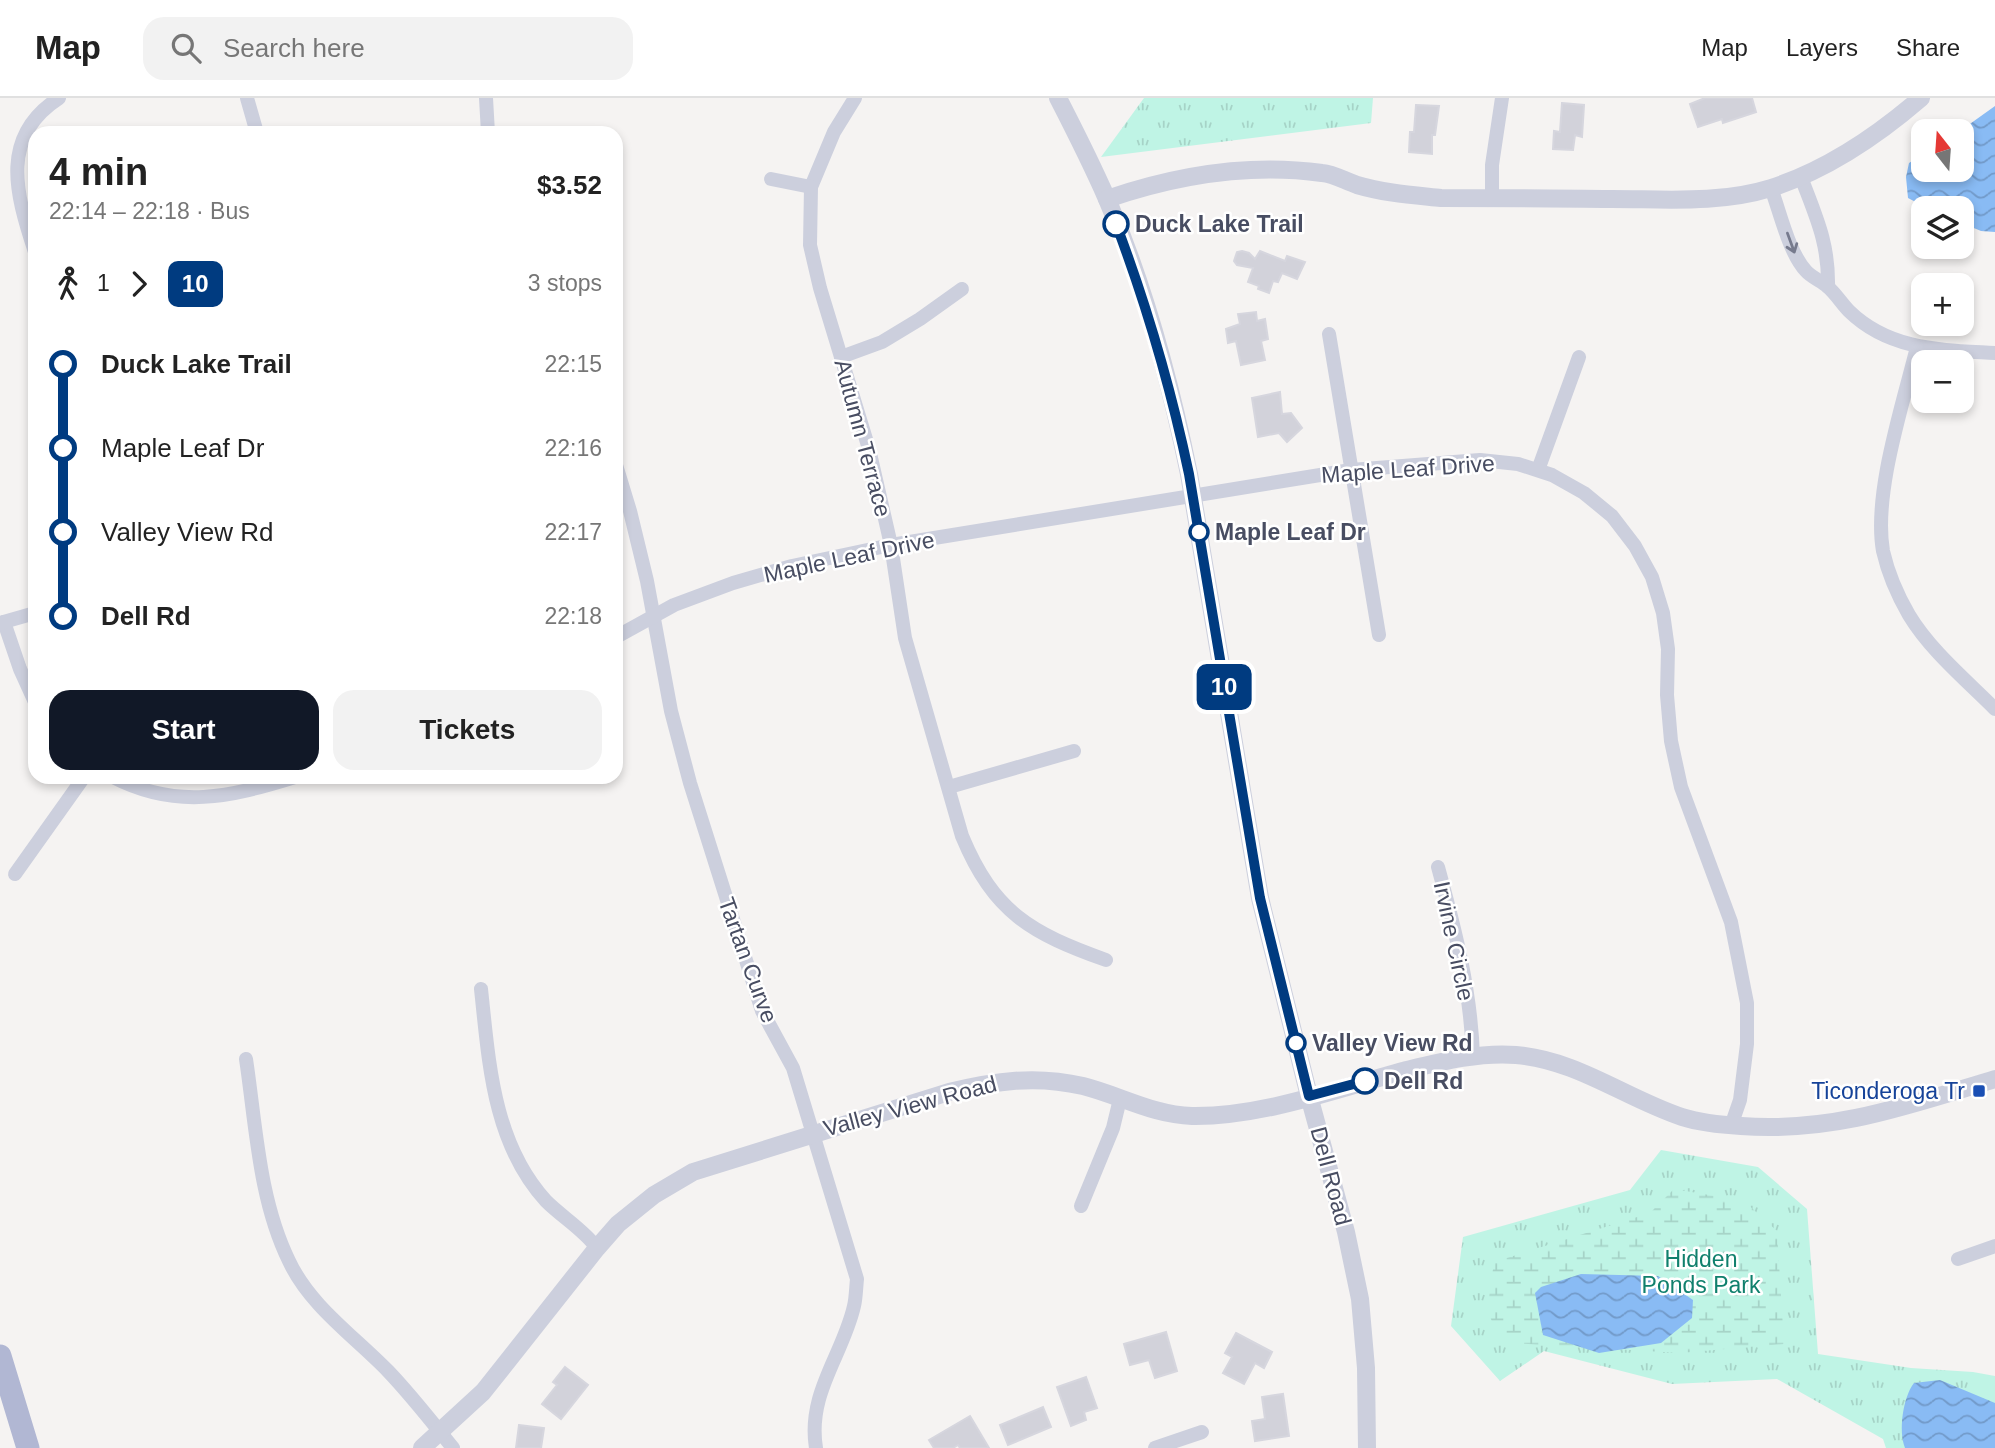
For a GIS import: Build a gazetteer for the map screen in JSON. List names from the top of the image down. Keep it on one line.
{"streets":{"street":["Autumn Terrace","Maple Leaf Drive","Irvine Circle","Tartan Curve","Valley View Road","Dell Road"]},"crossings":[["Autumn Terrace","Maple Leaf Drive"],["Maple Leaf Drive","Tartan Curve"],["Maple Leaf Drive","Valley View Road"],["Maple Leaf Drive","Dell Road"],["Irvine Circle","Valley View Road"],["Tartan Curve","Valley View Road"],["Valley View Road","Dell Road"]],"parks":["Hidden Ponds Park"],"places":{"other":["Duck Lake Trail","Maple Leaf Dr","Valley View Rd","Dell Rd"],"transit":["Ticonderoga Tr"]},"lines":["bus line 10"],"north":"top","page":{"header":"Map","search":"Search here","nav":["Map","Layers","Share"],"on_map":"10","map_buttons":["+","−"],"heading":["4 min","22:14 – 22:18 · Bus","$3.52"],"legs":["1","10","3 stops"],"list":[{"name":"Duck Lake Trail","value":"22:15"},{"name":"Maple Leaf Dr","value":"22:16"},{"name":"Valley View Rd","value":"22:17"},{"name":"Dell Rd","value":"22:18"}],"buttons":["Start","Tickets"]}}
